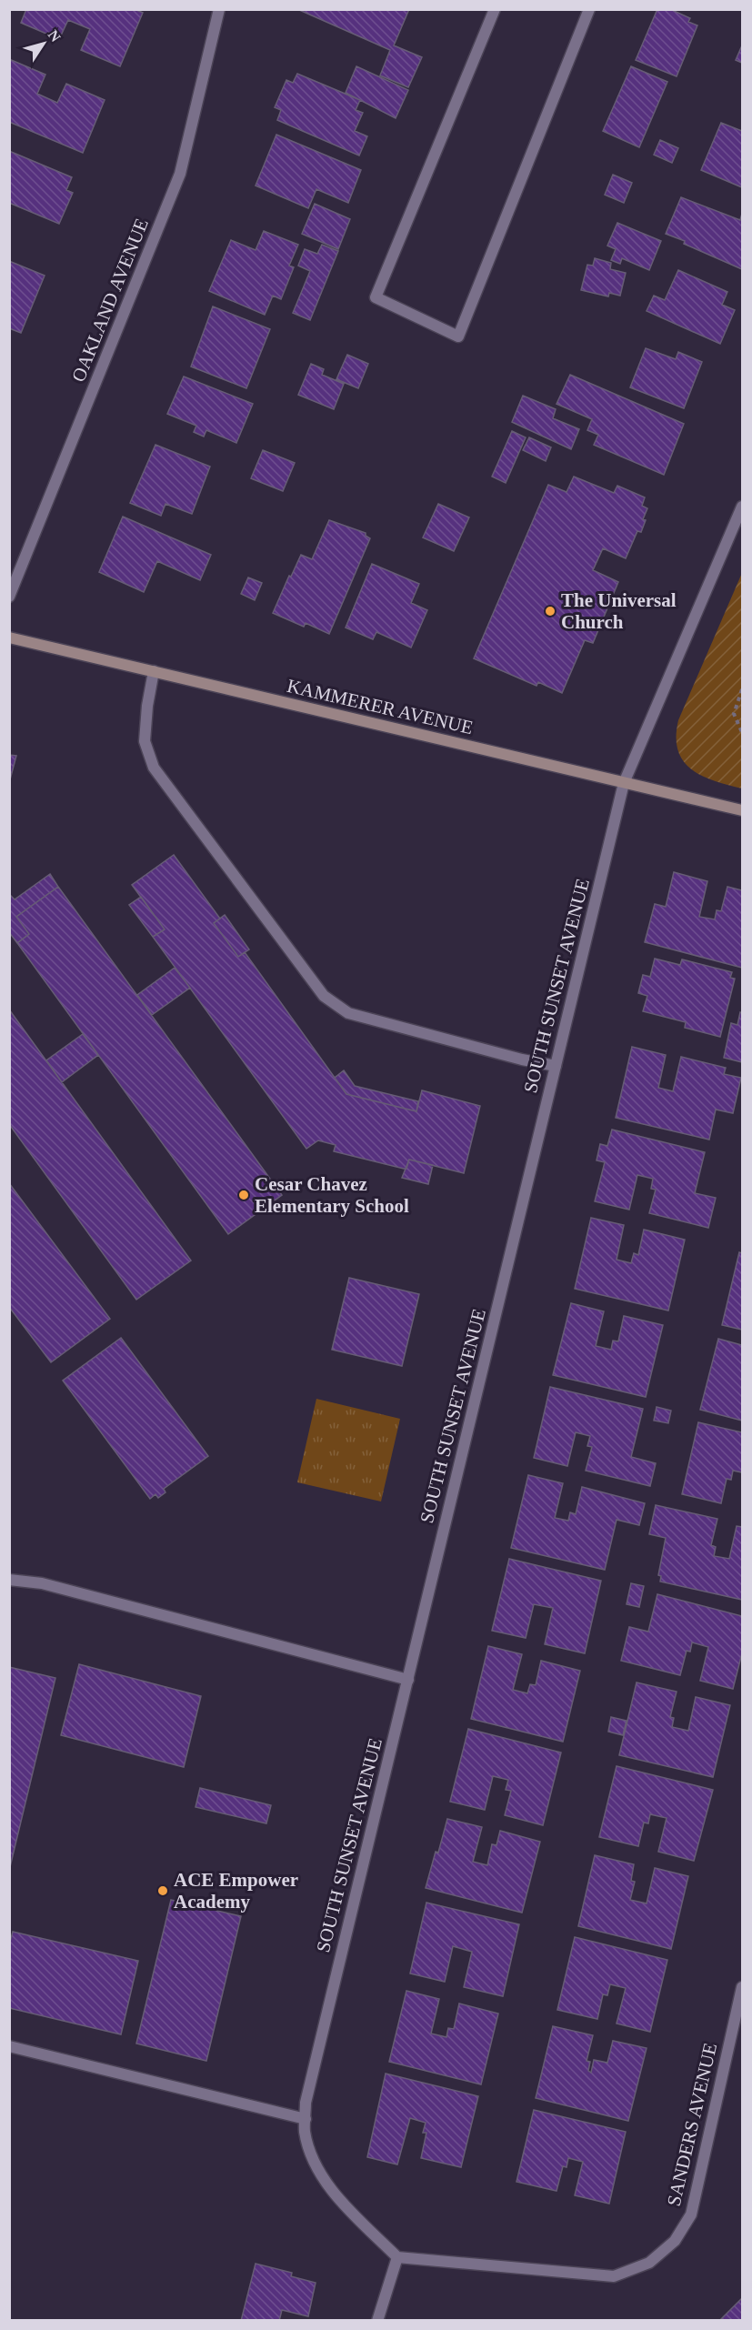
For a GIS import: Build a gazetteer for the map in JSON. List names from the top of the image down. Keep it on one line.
{"streets":{"street":["OAKLAND AVENUE","KAMMERER AVENUE","SOUTH SUNSET AVENUE","SANDERS AVENUE"]},"crossings":[["KAMMERER AVENUE","SOUTH SUNSET AVENUE"],["SOUTH SUNSET AVENUE","SANDERS AVENUE"]],"places":["The Universal Church","Cesar Chavez Elementary School","ACE Empower Academy"],"north":"top right"}
